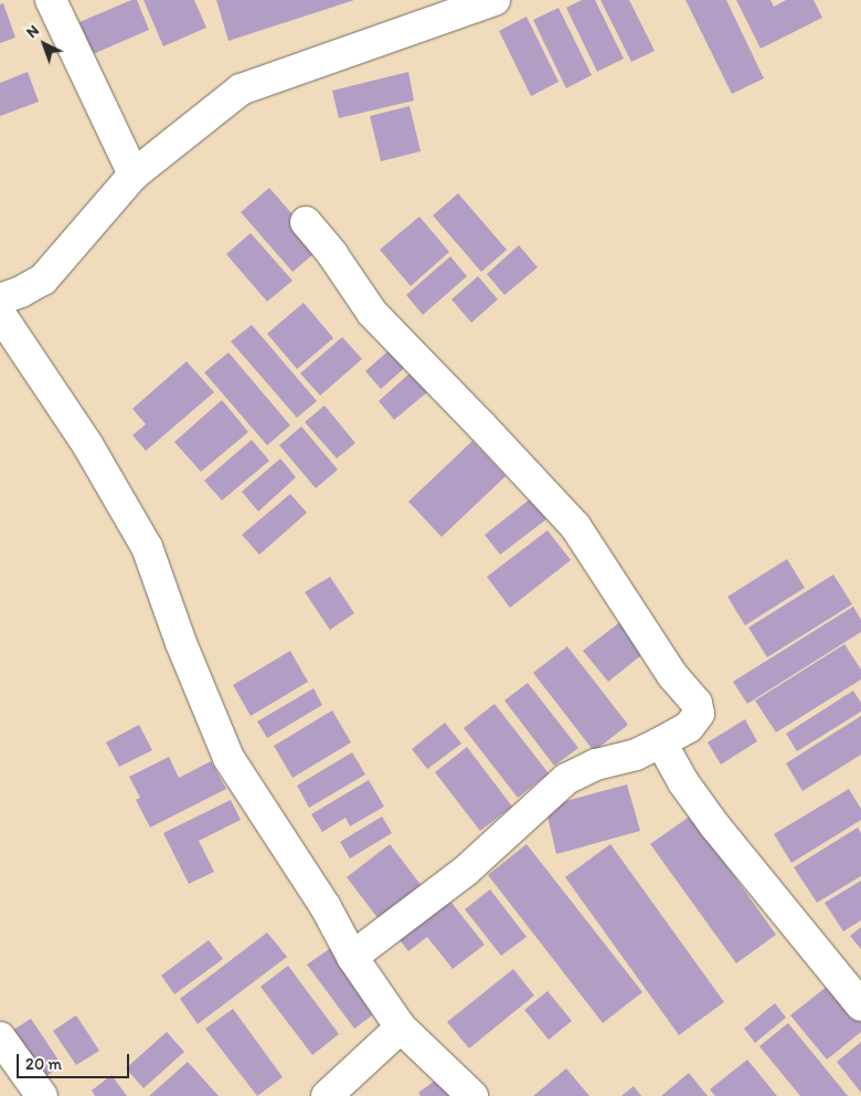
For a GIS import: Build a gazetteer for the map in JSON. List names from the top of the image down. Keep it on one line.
{"scale_bar":"20 m","north":"top left"}
